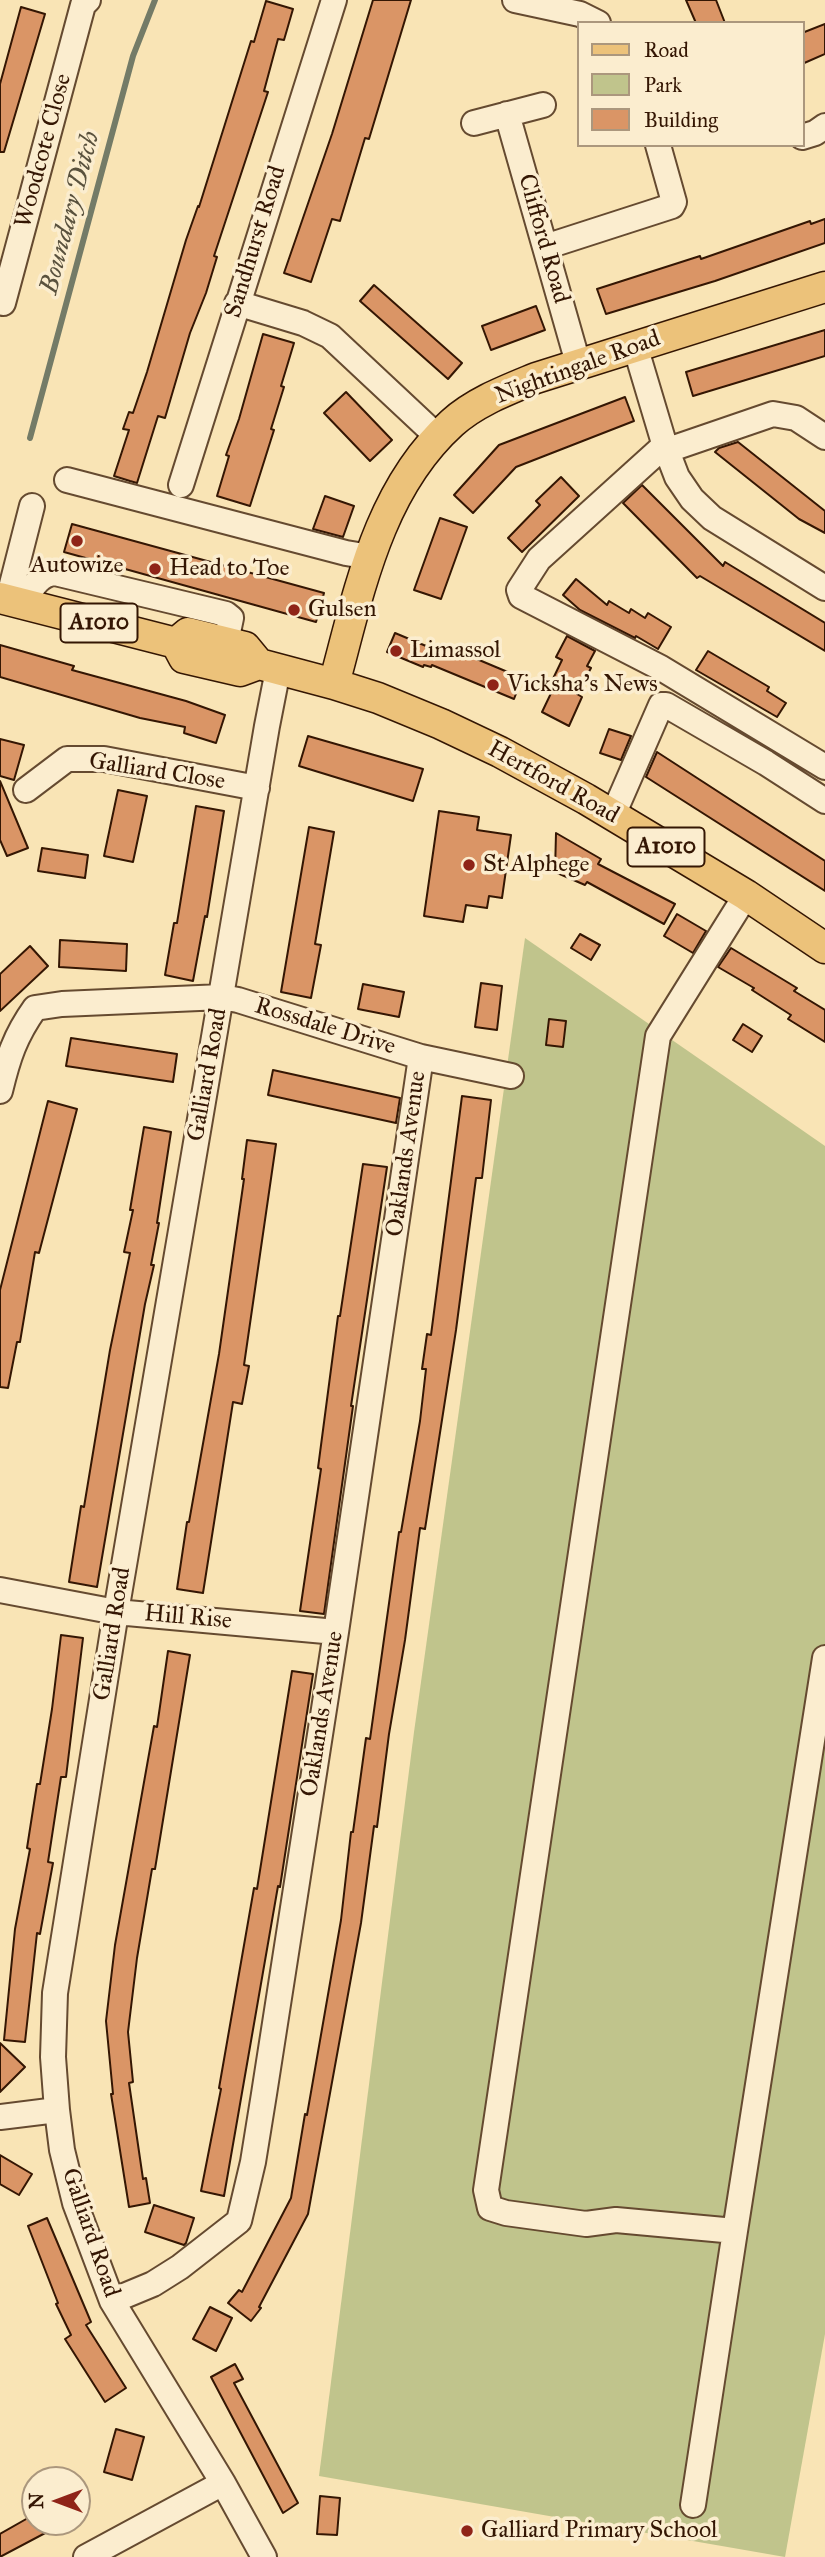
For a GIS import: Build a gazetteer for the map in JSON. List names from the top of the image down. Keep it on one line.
{"streets":{"main road":["Nightingale Road","A1010","Hertford Road"],"street":["Woodcote Close","Clifford Road","Sandhurst Road","Galliard Close","Rossdale Drive","Galliard Road","Oaklands Avenue","Hill Rise"]},"crossings":[["Clifford Road","Nightingale Road"],["Nightingale Road","Hertford Road"],["Galliard Close","Galliard Road"],["Hertford Road","Galliard Road"],["Rossdale Drive","Galliard Road"],["Rossdale Drive","Oaklands Avenue"],["Galliard Road","Oaklands Avenue"],["Galliard Road","Hill Rise"],["Oaklands Avenue","Hill Rise"]],"water":["Boundary Ditch"],"places":["Autowize","Head to Toe","Gulsen","Limassol","Vicksha's News","St Alphege","Galliard Primary School"],"legend":["Road","Park","Building"],"north":"left"}
